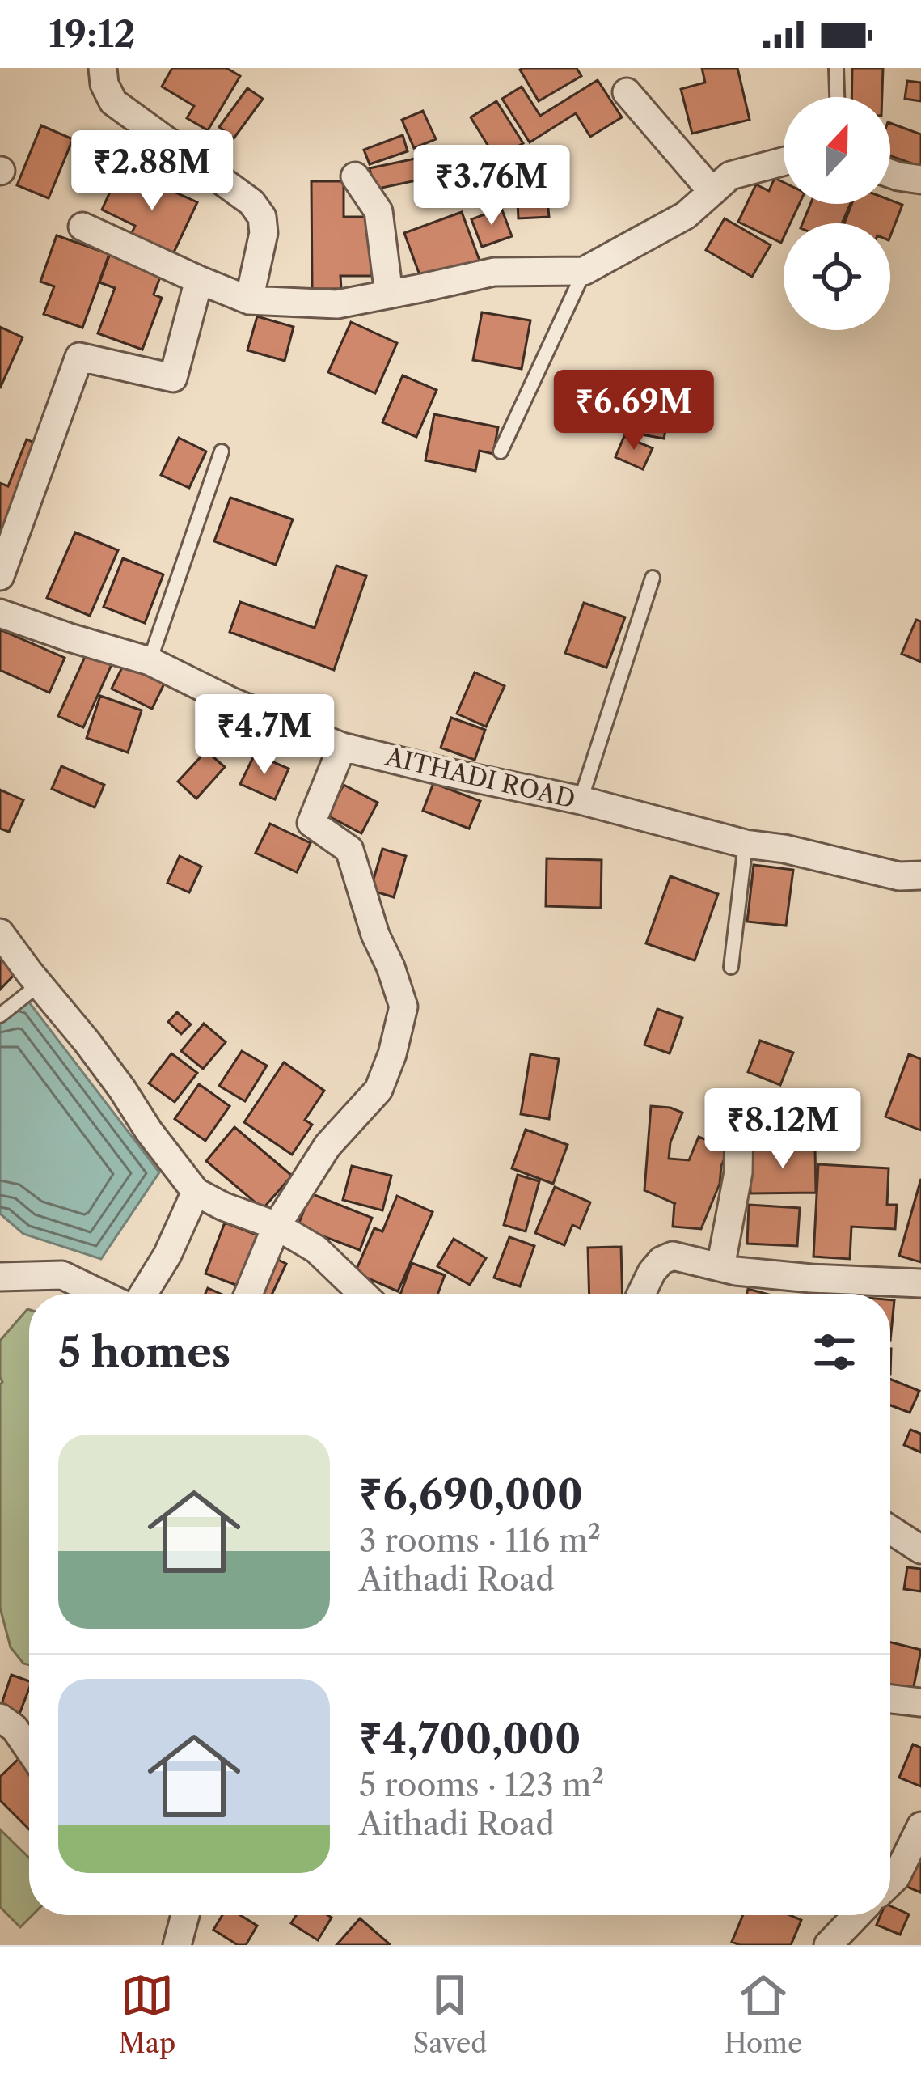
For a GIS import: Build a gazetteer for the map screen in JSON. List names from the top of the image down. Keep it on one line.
{"streets":{"street":["AITHADI ROAD"]},"north":"top","page":{"status":"19:12","price":["₹2.88M","₹3.76M","₹6.69M","₹4.7M","₹8.12M"],"heading":"5 homes","list":[{"name":"₹6,690,000","note":"3 rooms · 116 m² · Aithadi Road"},{"name":"₹4,700,000","note":"5 rooms · 123 m² · Aithadi Road"}],"tabs":["Map","Saved","Home"]}}
